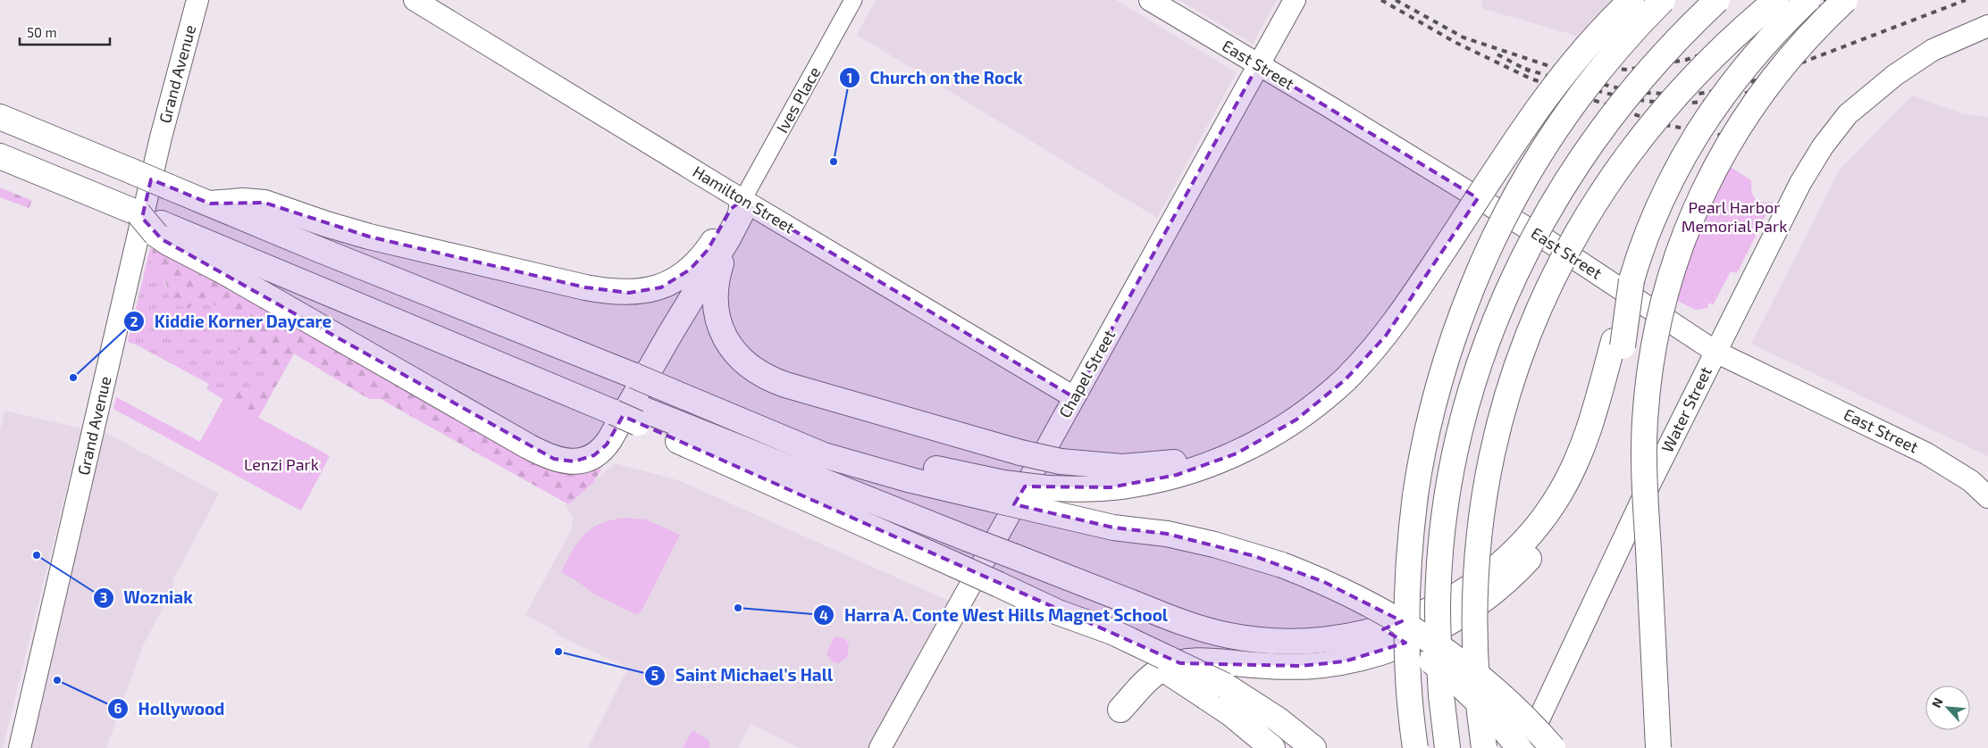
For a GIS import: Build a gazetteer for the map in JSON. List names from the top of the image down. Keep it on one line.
{"streets":{"main road":["East Street","Grand Avenue","Hamilton Street","Chapel Street","Water Street"],"street":["Ives Place"]},"crossings":[["East Street","Chapel Street"],["East Street","Water Street"],["Ives Place","Hamilton Street"],["Hamilton Street","Chapel Street"]],"parks":["Pearl Harbor Memorial Park","Lenzi Park"],"places":["Church on the Rock","Kiddie Korner Daycare","Wozniak","Harra A. Conte West Hills Magnet School","Saint Michael's Hall","Hollywood"],"scale_bar":"50 m","north":"top left"}
